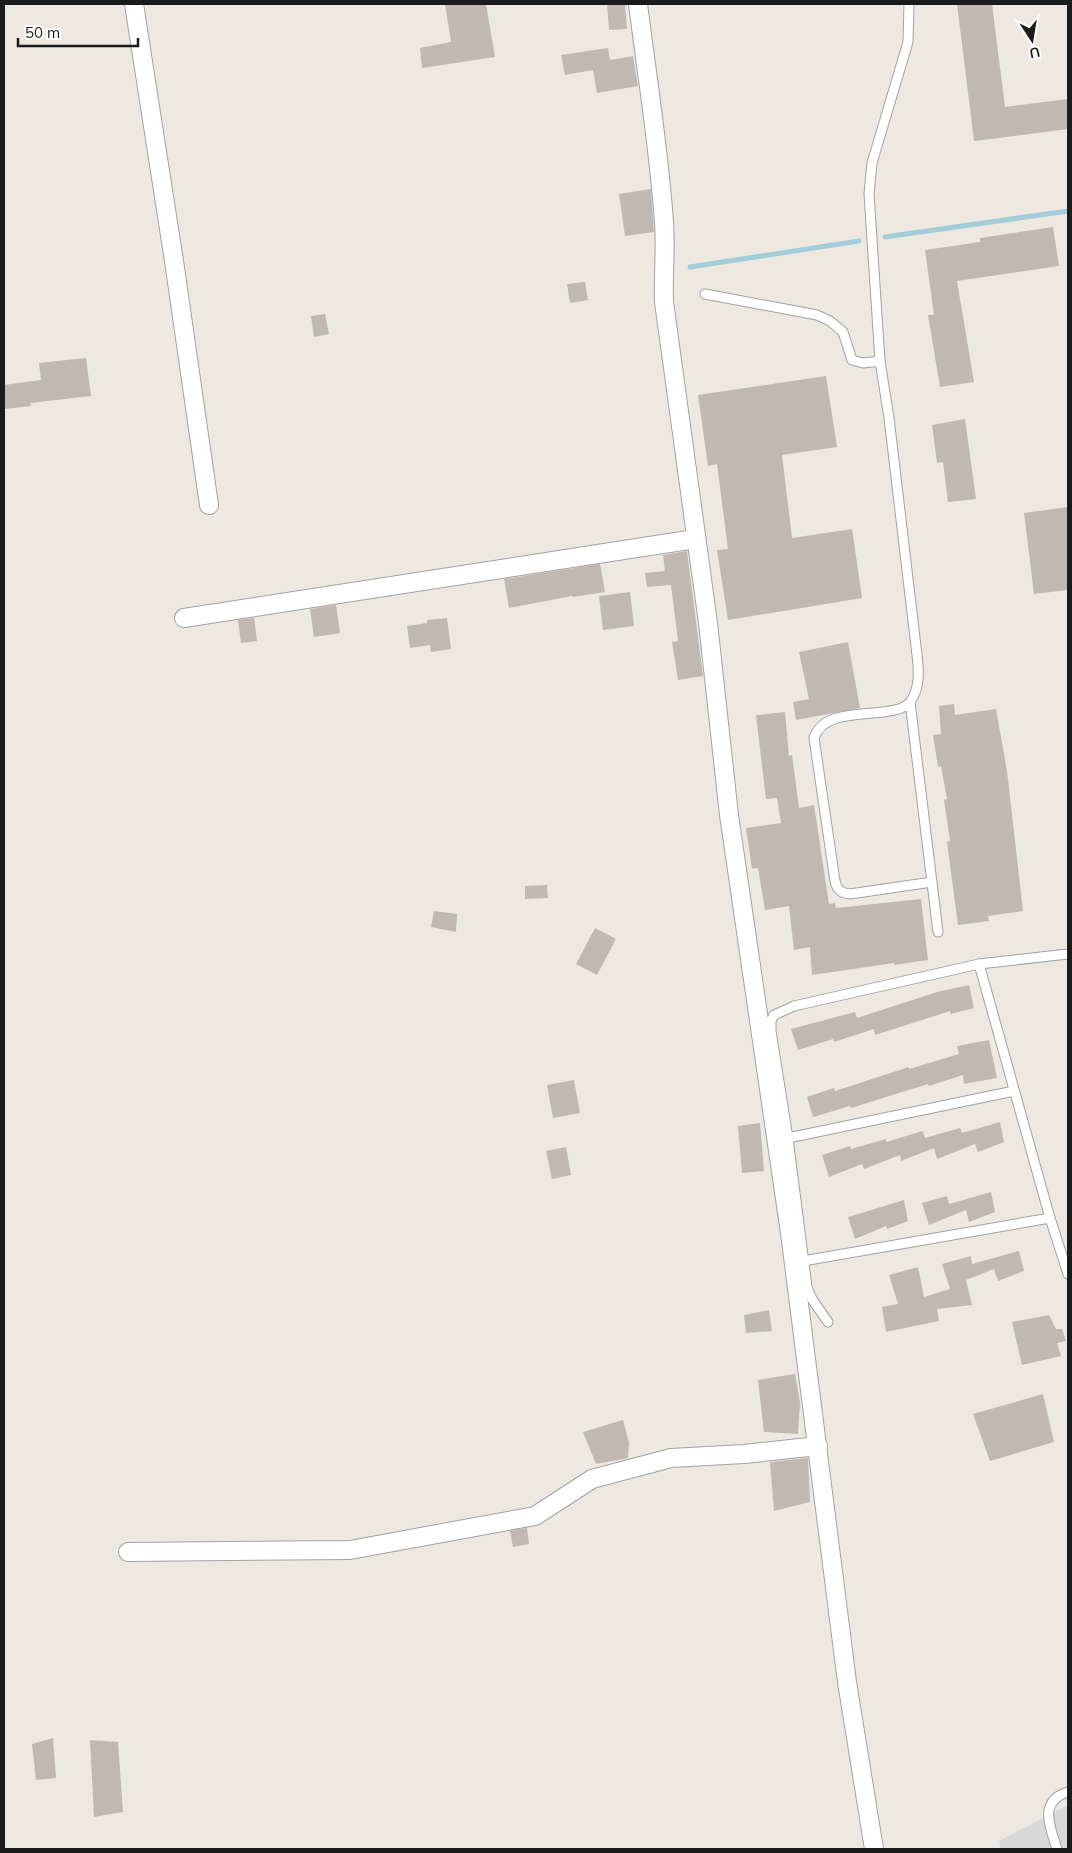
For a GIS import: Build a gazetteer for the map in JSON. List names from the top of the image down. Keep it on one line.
{"scale_bar":"50 m","north":"bottom"}
